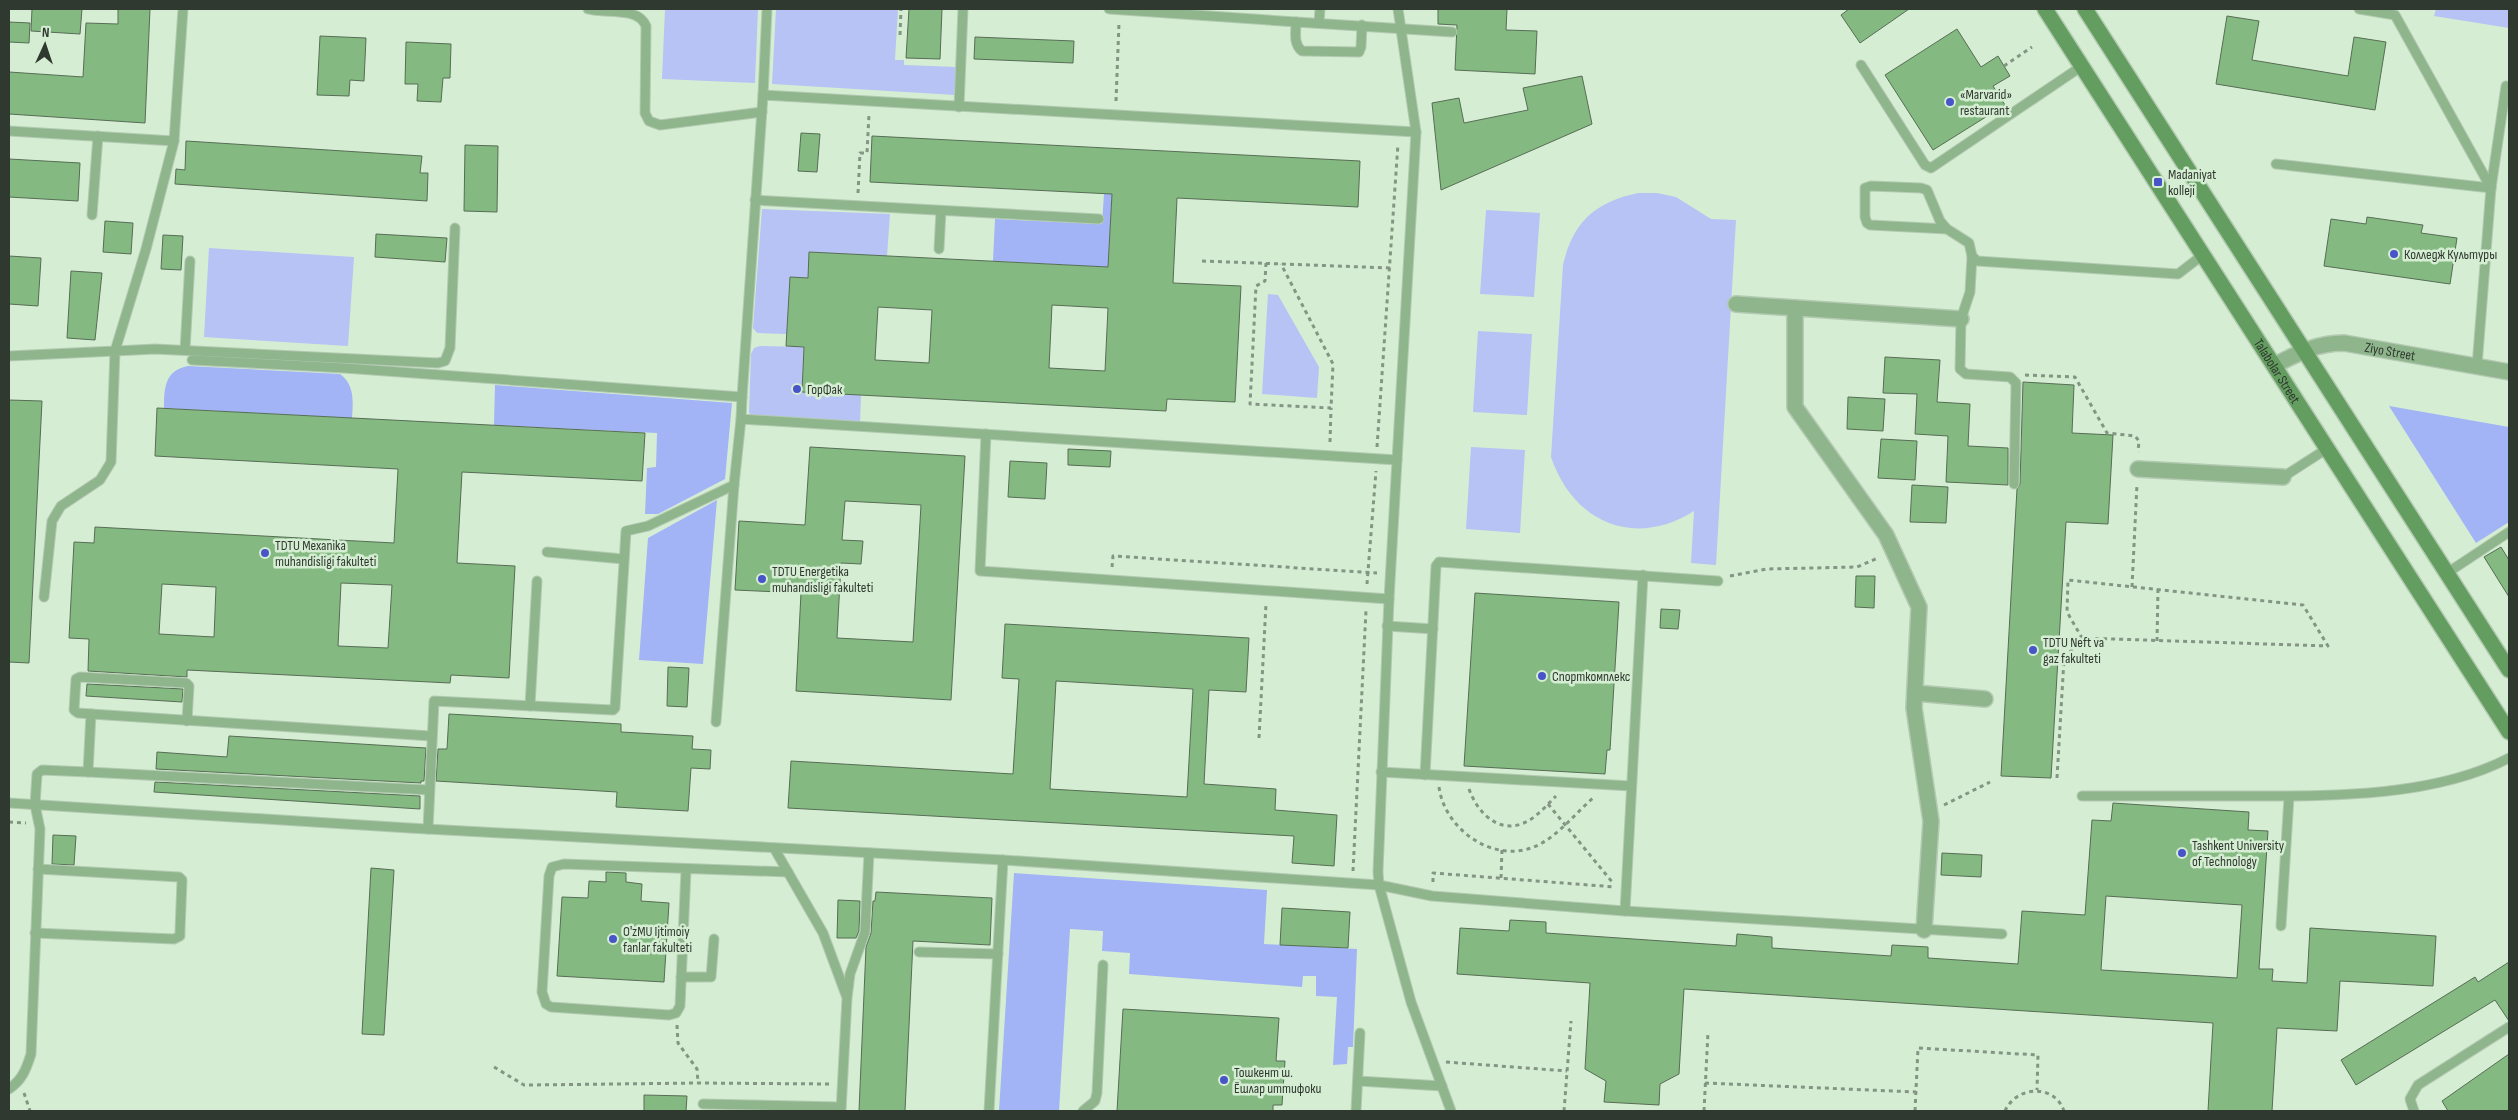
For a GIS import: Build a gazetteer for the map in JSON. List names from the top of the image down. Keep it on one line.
{"streets":{"main road":["Talabolar Street"],"street":["Ziyo Street"]},"crossings":[["Ziyo Street","Talabolar Street"]],"places":{"other":["«Marvarid» restaurant","Колледж Культуры","ГорФак","TDTU Mexanika muhandisligi fakulteti","TDTU Energetika muhandisligi fakulteti","TDTU Neft va gaz fakulteti","Спорткомплекс","Tashkent University of Technology","O'zMU Ijtimoiy fanlar fakulteti","Тошкент ш. Ёшлар иттифоки"],"transit":["Madaniyat kolleji"]},"north":"top"}
